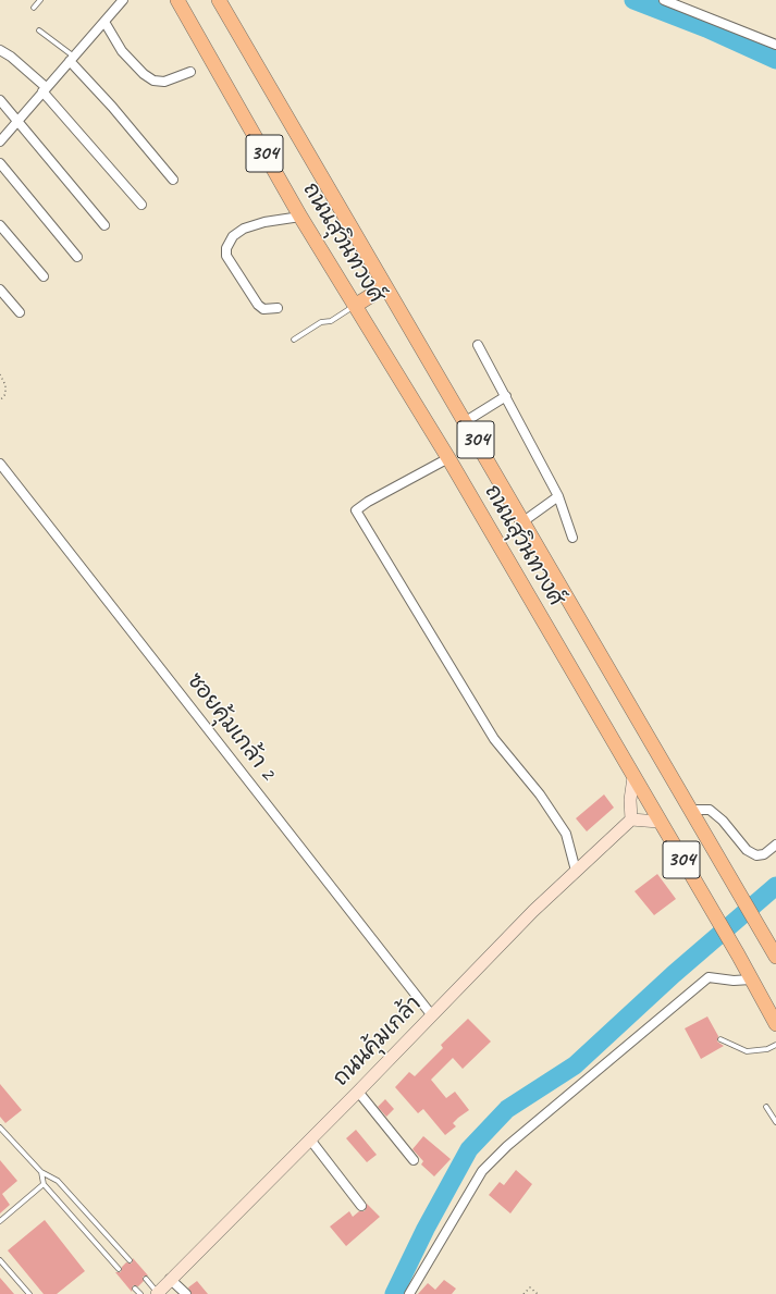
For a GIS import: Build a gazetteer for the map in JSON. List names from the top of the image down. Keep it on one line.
{"streets":{"highway":["304","ถนนสุวินทวงศ์"],"main road":["ถนนคุ้มเกล้า"],"street":["ซอยคุ้มเกล้า 2"]},"crossings":[["ซอยคุ้มเกล้า 2","ถนนคุ้มเกล้า"]]}
